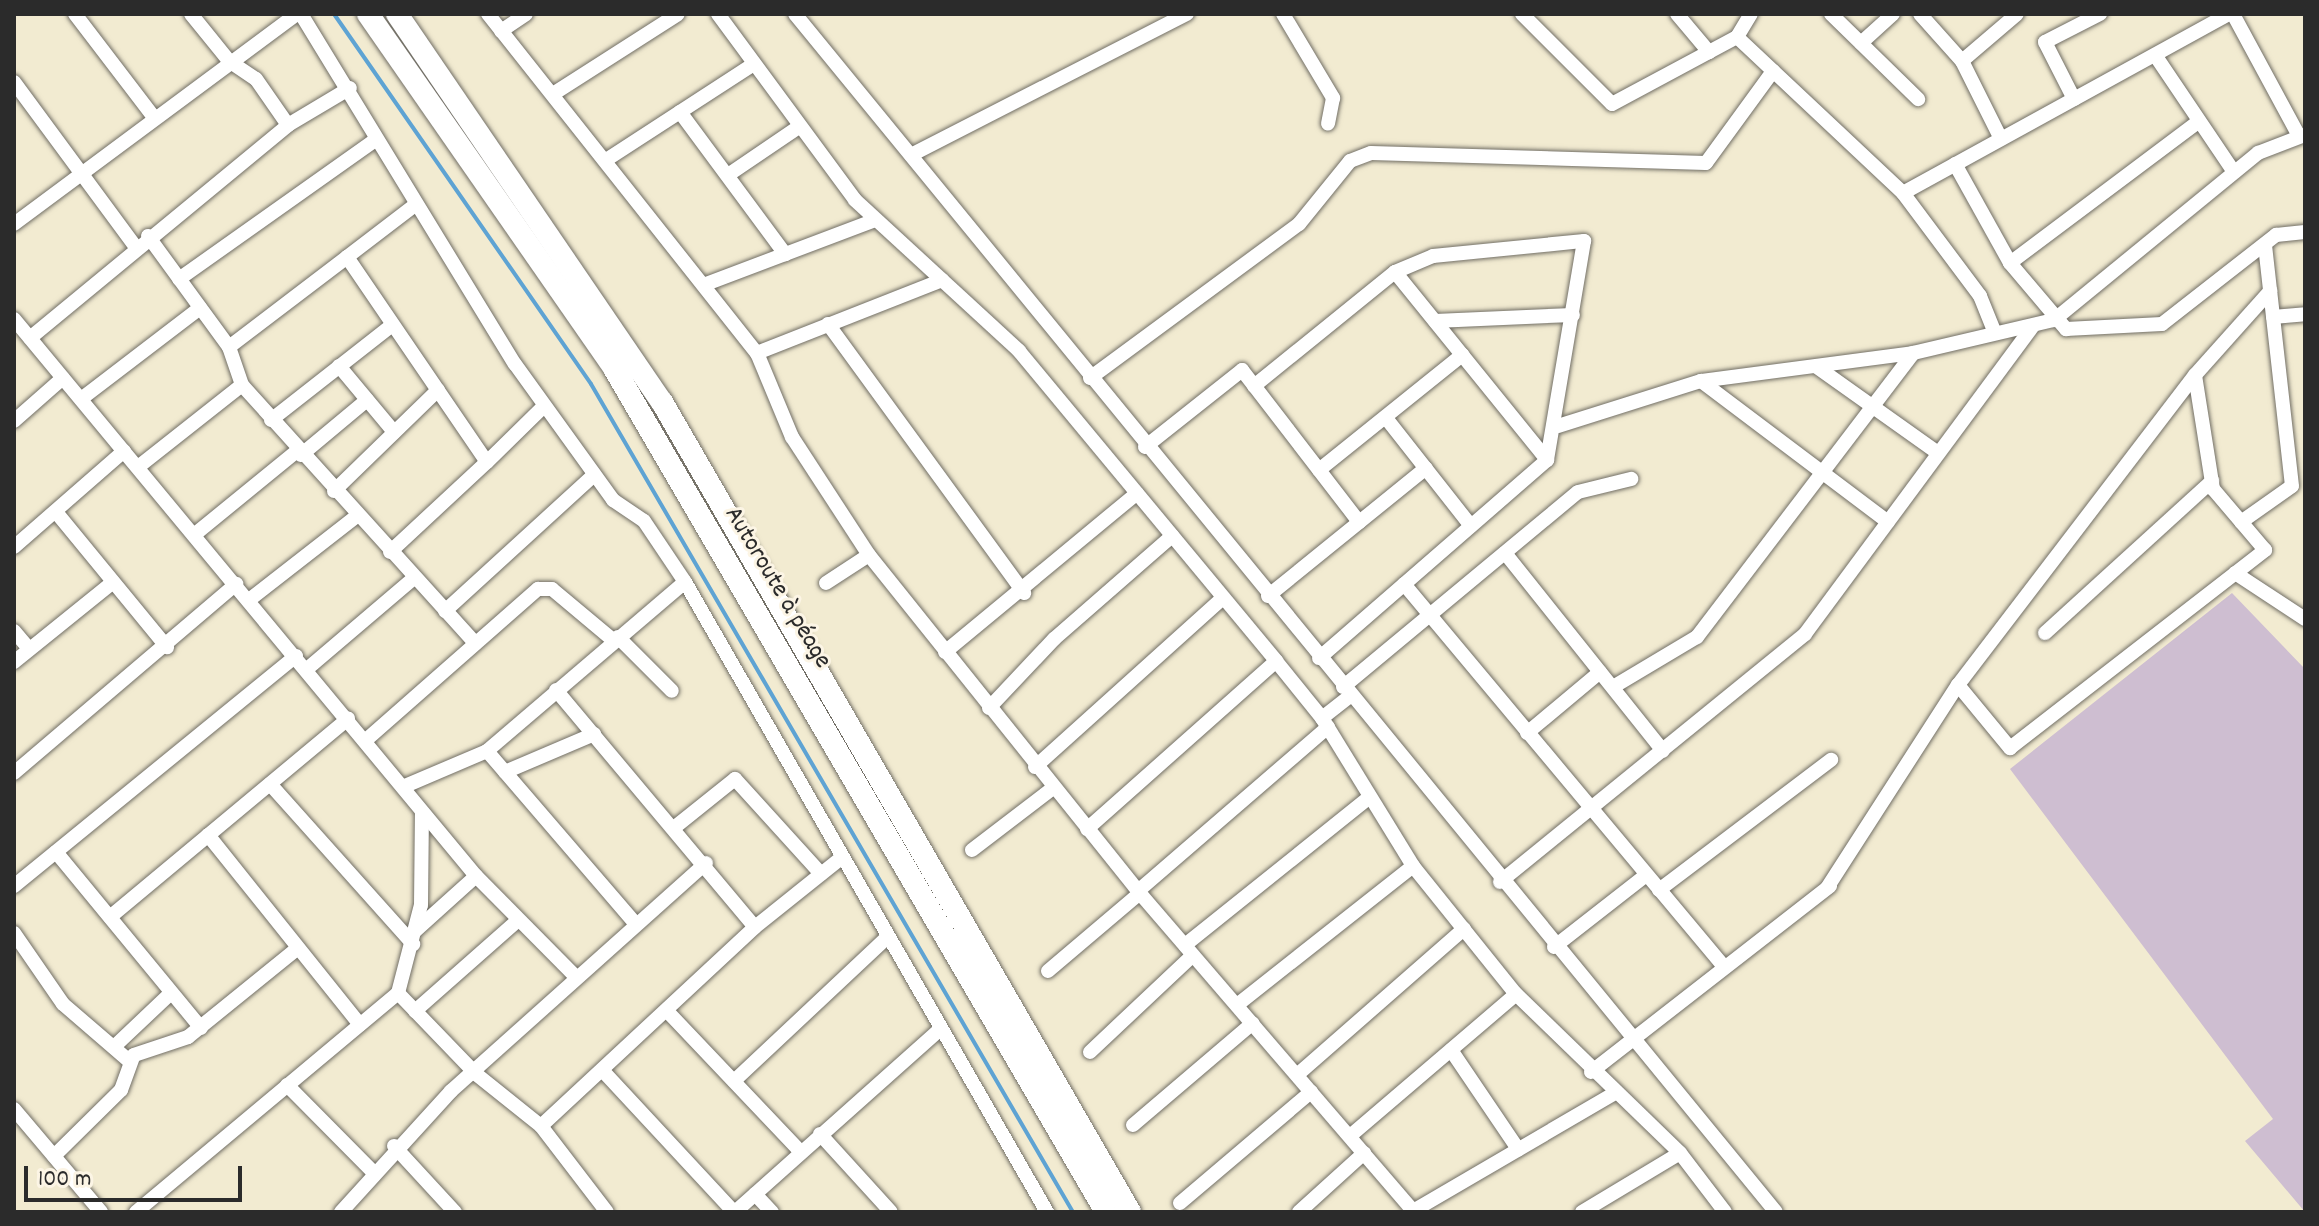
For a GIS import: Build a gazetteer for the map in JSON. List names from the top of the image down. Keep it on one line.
{"streets":{"highway":["Autoroute à péage"]},"scale_bar":"100 m"}
